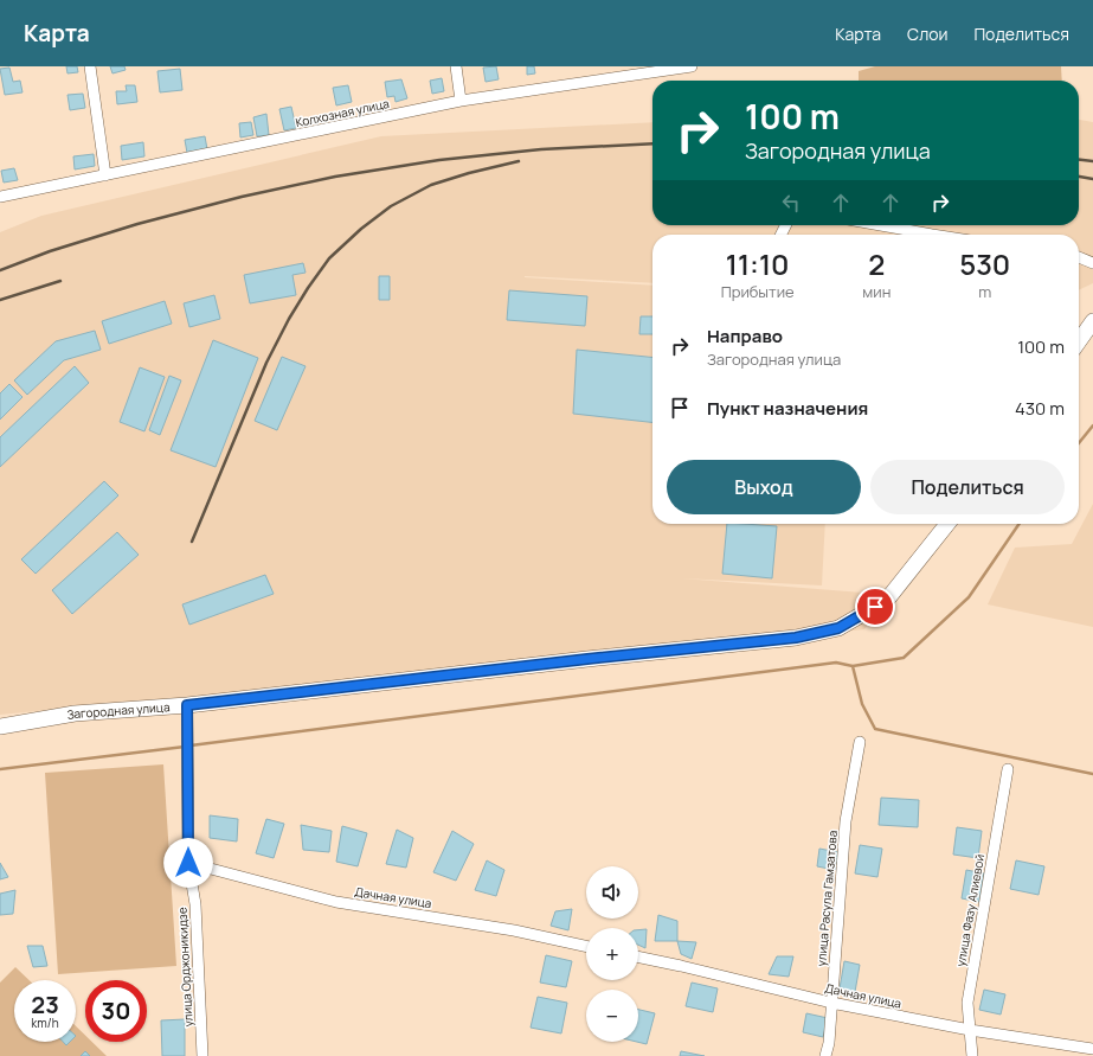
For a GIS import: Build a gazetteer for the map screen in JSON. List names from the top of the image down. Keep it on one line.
{"streets":{"main road":["Загородная улица"],"street":["Колхозная улица","Дачная улица","улица Расула Гамзатова","улица Фазу Алиевой","улица Орджоникидзе"]},"crossings":[["Загородная улица","улица Орджоникидзе"],["Дачная улица","улица Расула Гамзатова"],["Дачная улица","улица Фазу Алиевой"],["Дачная улица","улица Орджоникидзе"]],"page":{"header":"Карта","nav":["Карта","Слои","Поделиться"],"turn":["100 m","Загородная улица"],"eta":["11:10","Прибытие","2","мин","530","m"],"list":[{"name":"Направо","note":"Загородная улица","value":"100 m"},{"name":"Пункт назначения","value":"430 m"}],"buttons":["Выход","Поделиться"],"map_buttons":["+","−"],"speed":"23 km/h","limit":"30"}}
